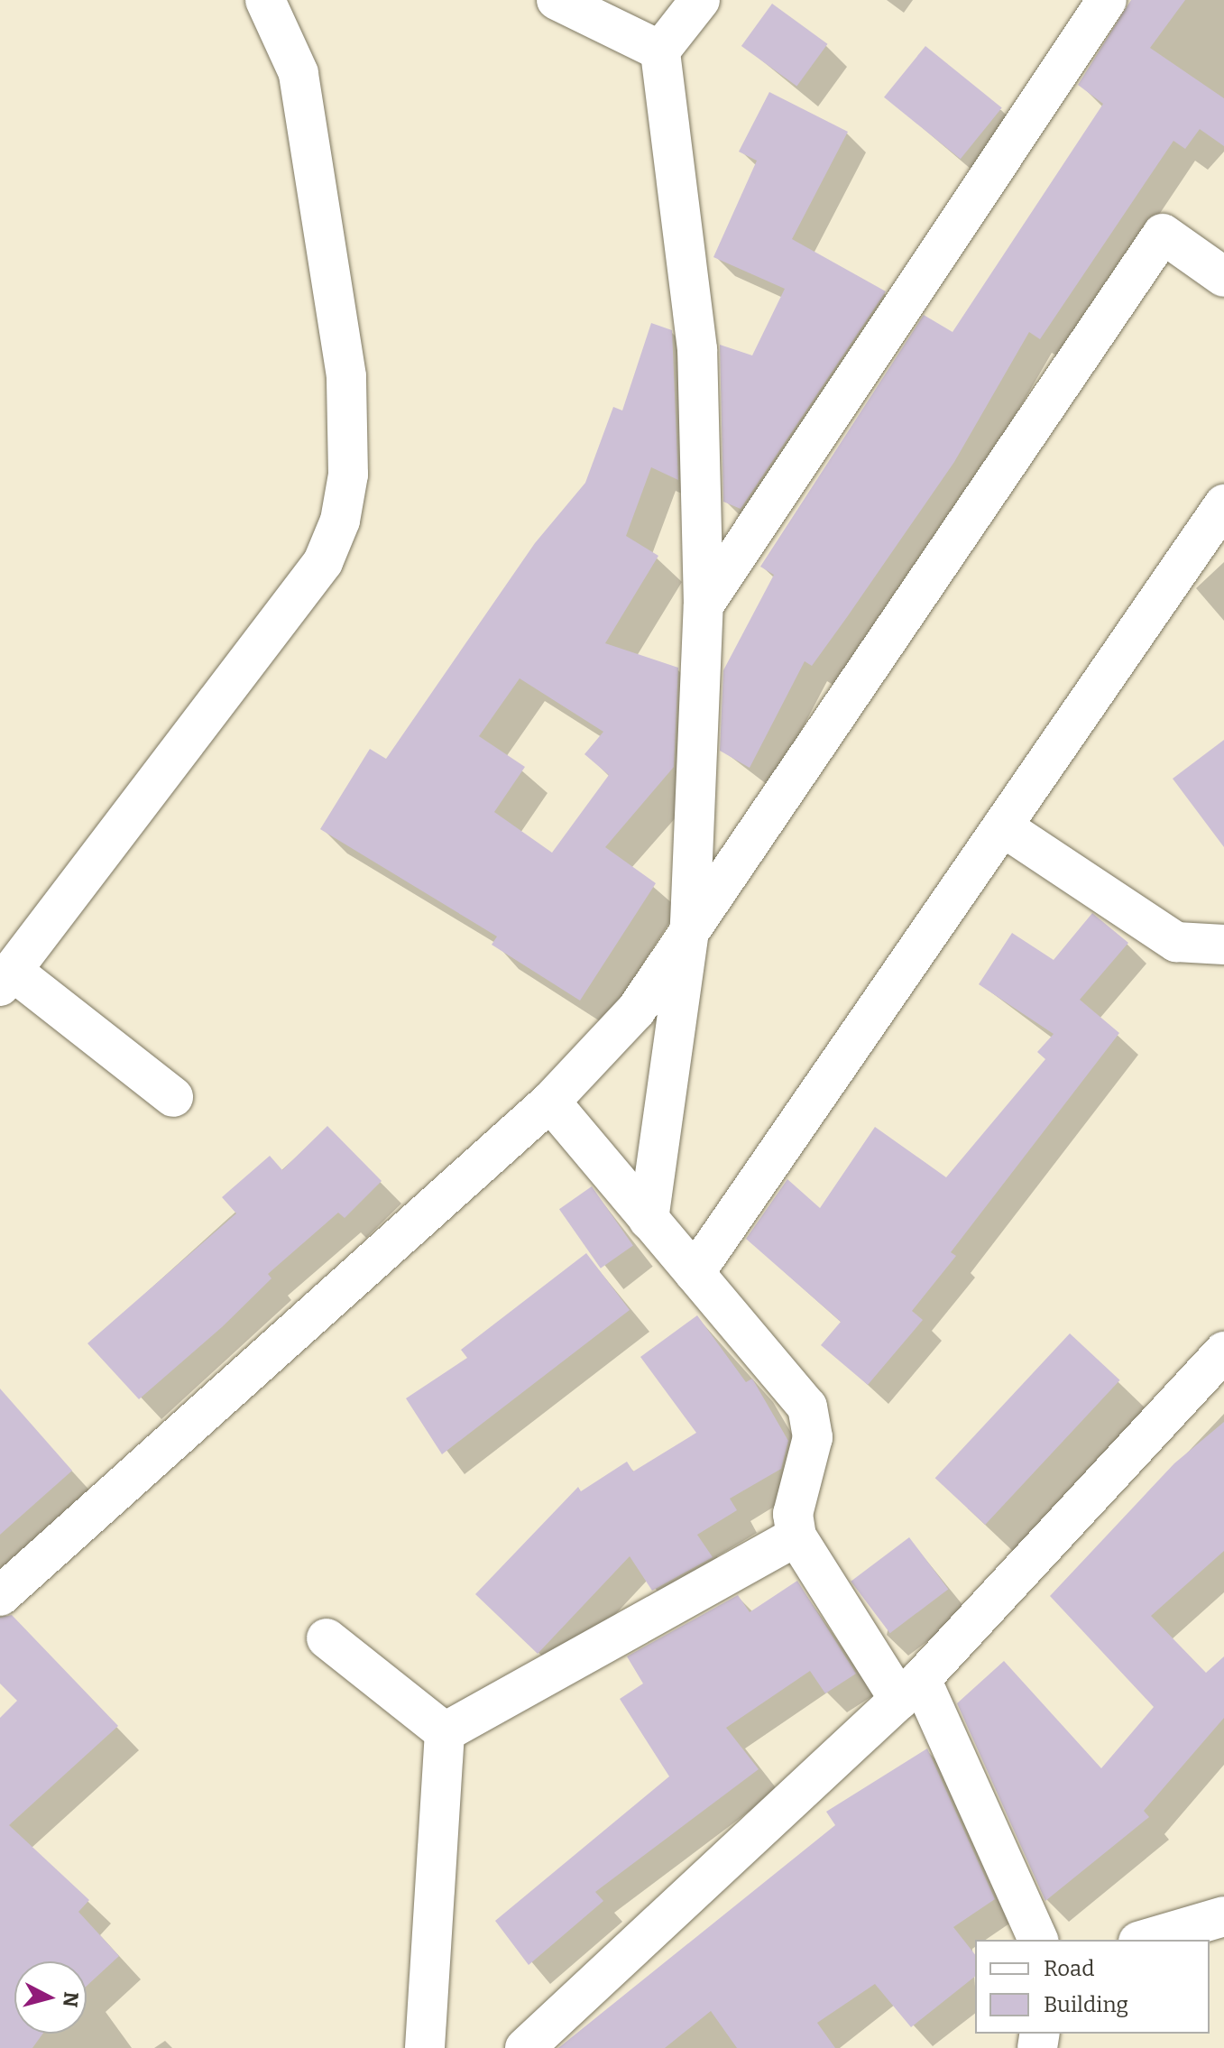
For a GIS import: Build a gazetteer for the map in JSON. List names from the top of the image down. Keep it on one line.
{"legend":["Road","Building"],"north":"right"}
